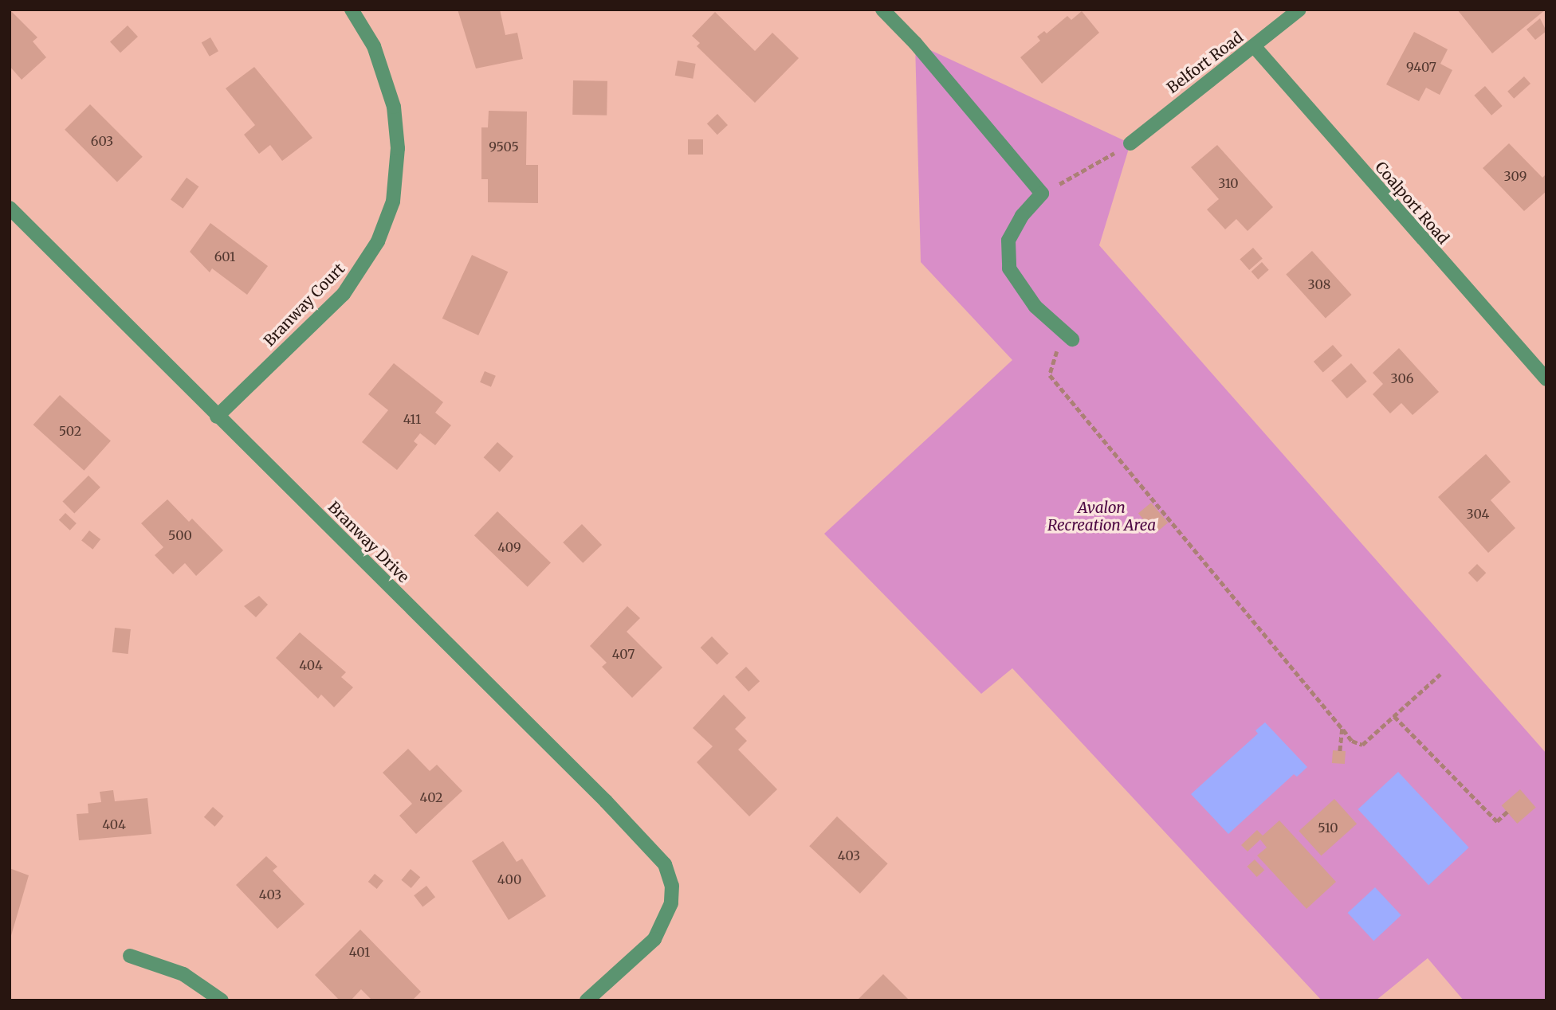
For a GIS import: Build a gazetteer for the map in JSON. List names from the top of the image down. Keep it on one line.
{"streets":{"street":["Belfort Road","Coalport Road","Branway Court","Branway Drive"]},"crossings":[["Belfort Road","Coalport Road"],["Branway Court","Branway Drive"]],"parks":["Avalon Recreation Area"],"house_numbers":["9407","603","9505","309","310","601","308","306","411","502","304","500","409","407","404","402","404","510","403","400","403","401"]}
